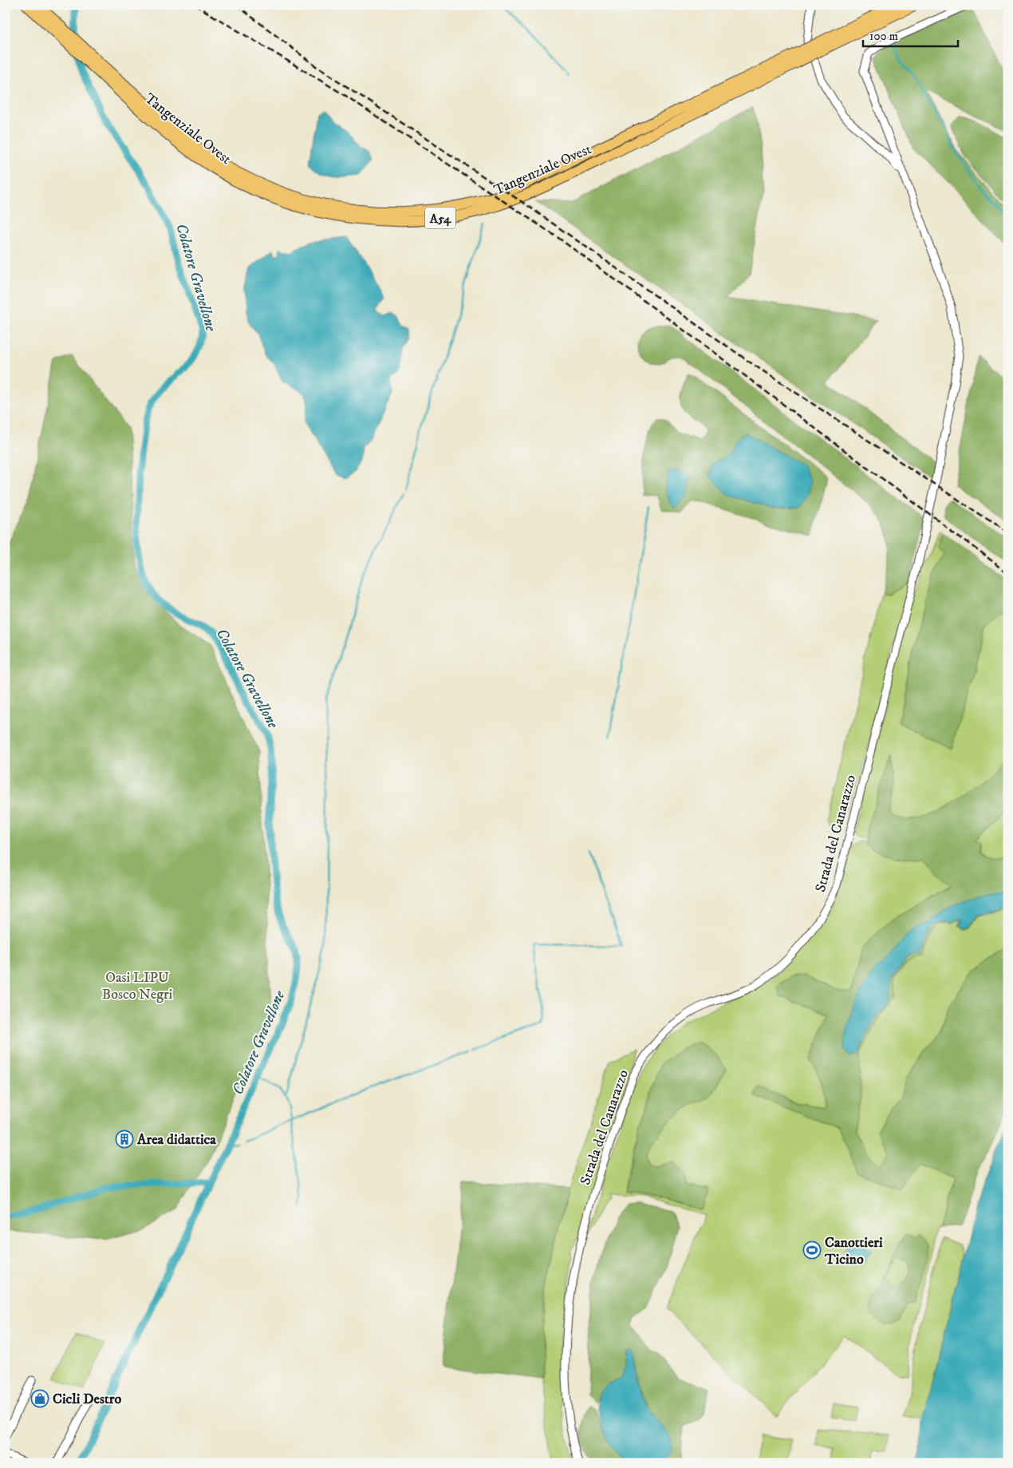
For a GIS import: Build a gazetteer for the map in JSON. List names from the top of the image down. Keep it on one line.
{"streets":{"highway":["Tangenziale Ovest","A54"],"street":["Strada del Canarazzo"]},"water":["Colatore Gravellone"],"parks":["Oasi LIPU Bosco Negri"],"places":{"building":["Area didattica"],"sports":["Canottieri Ticino"],"shop":["Cicli Destro"]},"scale_bar":"100 m"}
